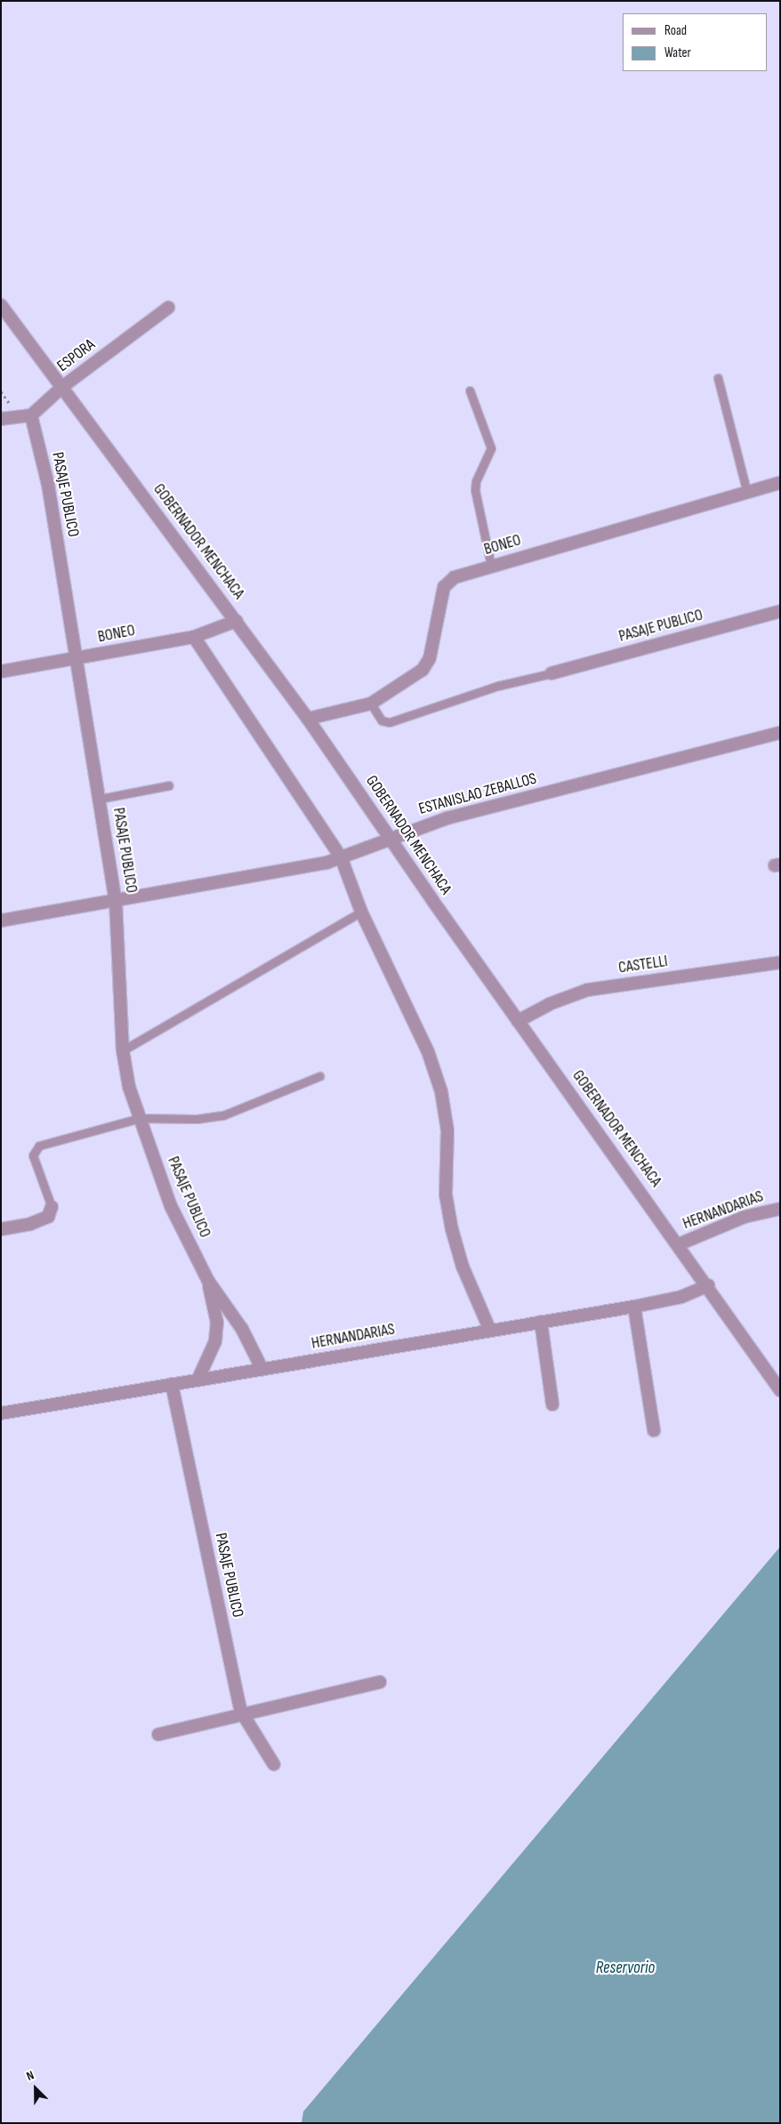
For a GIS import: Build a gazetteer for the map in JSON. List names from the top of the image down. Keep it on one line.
{"streets":{"street":["ESPORA","PASAJE PUBLICO","GOBERNADOR MENCHACA","BONEO","ESTANISLAO ZEBALLOS","CASTELLI","HERNANDARIAS"]},"crossings":[["ESPORA","PASAJE PUBLICO"],["ESPORA","GOBERNADOR MENCHACA"],["PASAJE PUBLICO","BONEO"],["PASAJE PUBLICO","ESTANISLAO ZEBALLOS"],["PASAJE PUBLICO","HERNANDARIAS"],["GOBERNADOR MENCHACA","BONEO"],["GOBERNADOR MENCHACA","ESTANISLAO ZEBALLOS"],["GOBERNADOR MENCHACA","CASTELLI"],["GOBERNADOR MENCHACA","HERNANDARIAS"]],"water":["Reservorio"],"legend":["Road","Water"],"north":"top left"}
